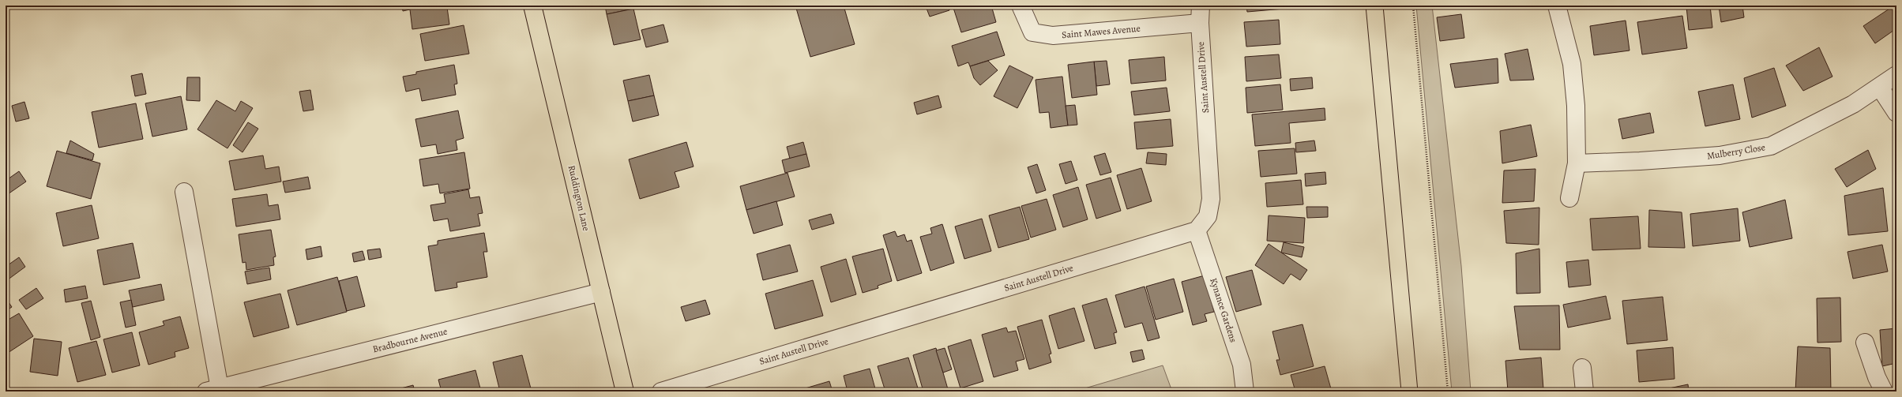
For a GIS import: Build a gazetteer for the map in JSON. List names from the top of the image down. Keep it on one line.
{"streets":{"main road":["Ruddington Lane"],"street":["Saint Mawes Avenue","Saint Austell Drive","Mulberry Close","Kynance Gardens","Bradbourne Avenue"]},"crossings":[["Saint Mawes Avenue","Saint Austell Drive"],["Saint Austell Drive","Kynance Gardens"],["Ruddington Lane","Bradbourne Avenue"]]}
